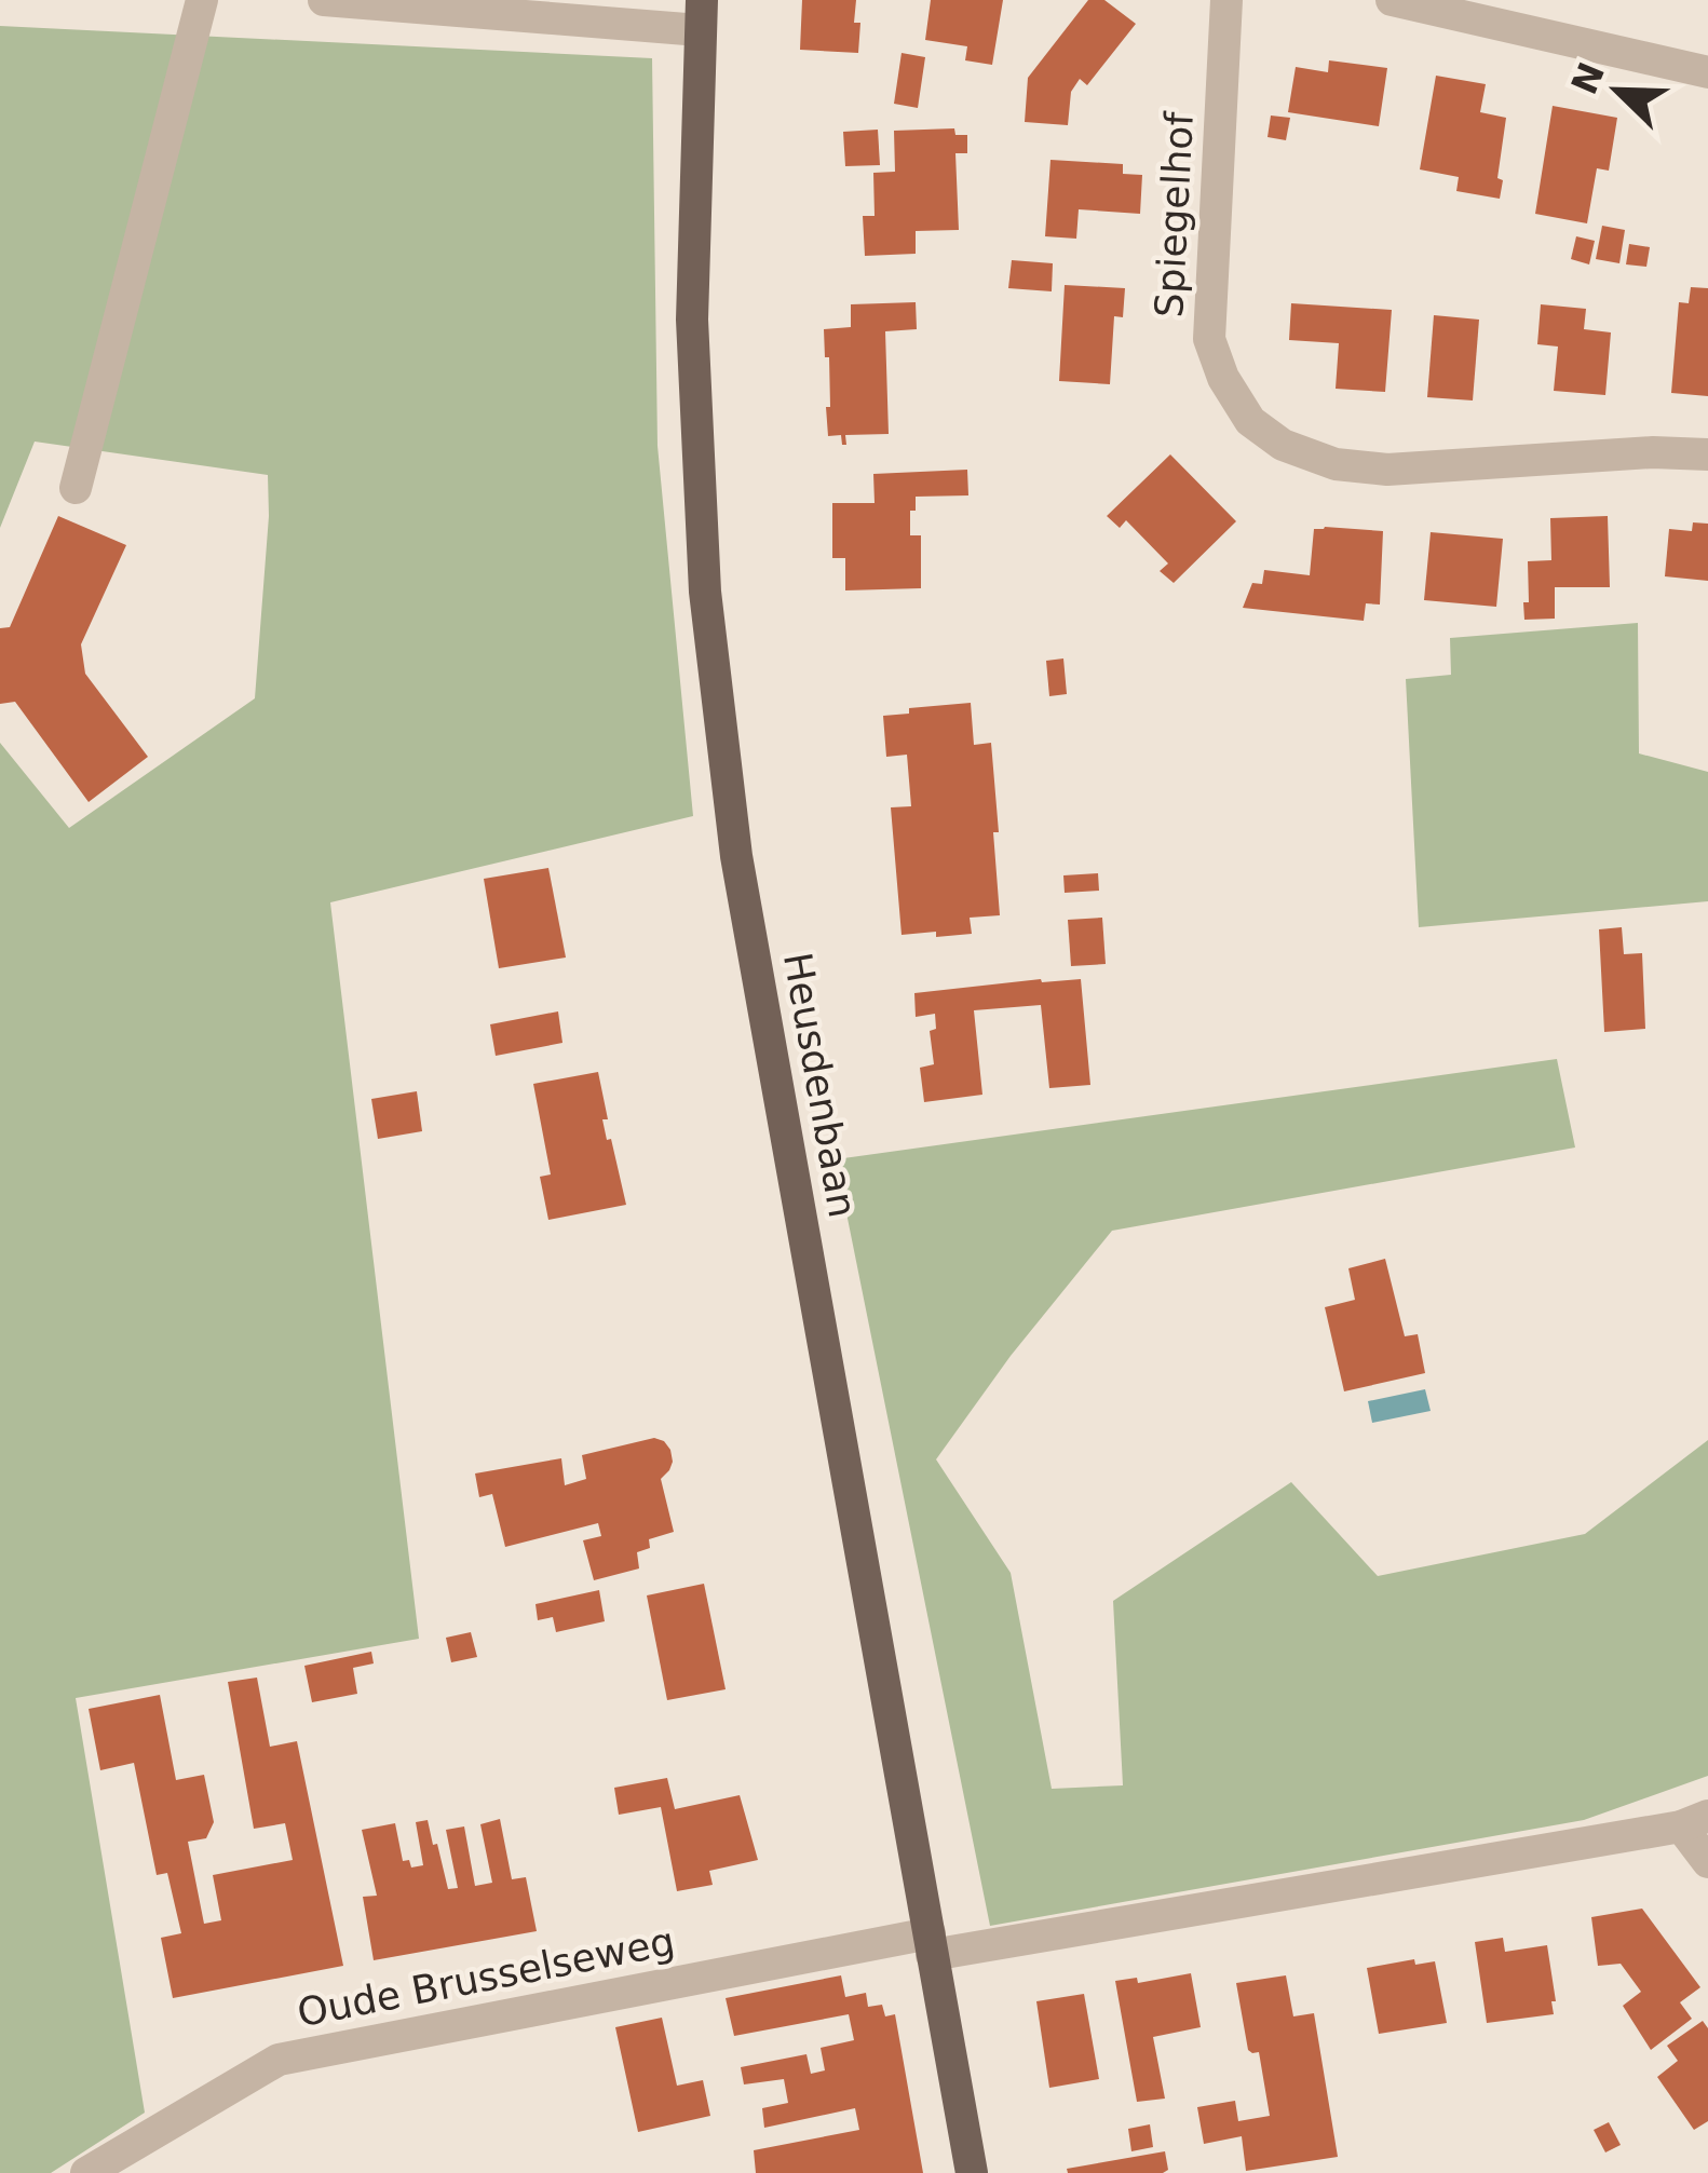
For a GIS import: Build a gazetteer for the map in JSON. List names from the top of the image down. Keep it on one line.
{"streets":{"main road":["Heusdenbaan"],"street":["Spiegelhof","Oude Brusselseweg"]},"crossings":[["Heusdenbaan","Oude Brusselseweg"]],"north":"top left"}
